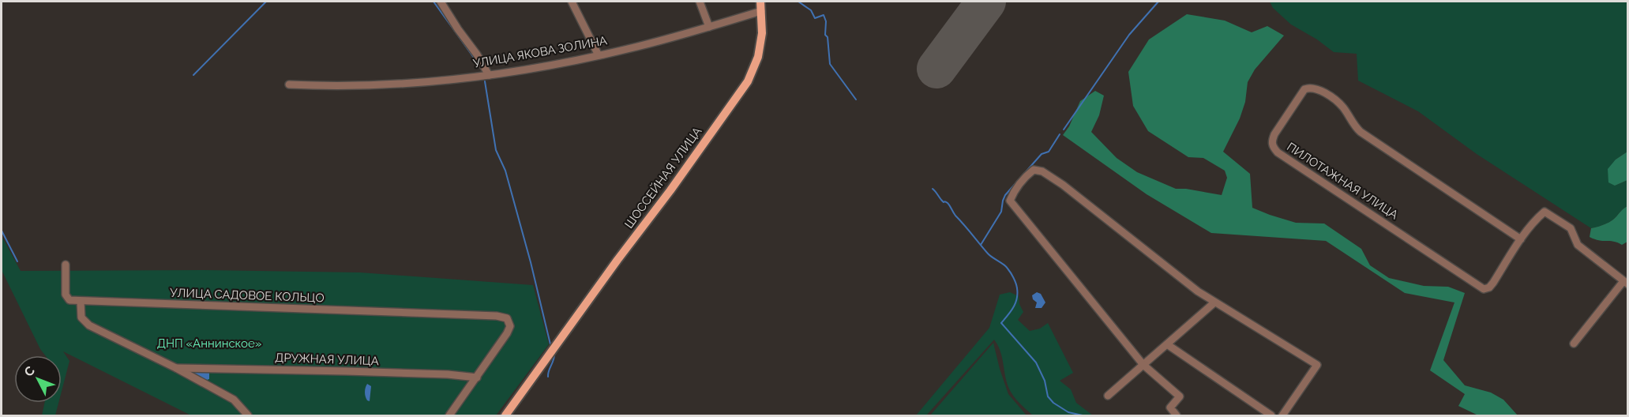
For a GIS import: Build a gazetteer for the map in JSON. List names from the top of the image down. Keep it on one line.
{"streets":{"main road":["ШОССЕЙНАЯ УЛИЦА"],"street":["УЛИЦА ЯКОВА ЗОЛИНА","ПИЛОТАЖНАЯ УЛИЦА","УЛИЦА САДОВОЕ КОЛЬЦО","ДРУЖНАЯ УЛИЦА"]},"crossings":[["УЛИЦА ЯКОВА ЗОЛИНА","ШОССЕЙНАЯ УЛИЦА"],["УЛИЦА САДОВОЕ КОЛЬЦО","ДРУЖНАЯ УЛИЦА"]],"parks":["ДНП «Аннинское»"],"north":"top left"}
